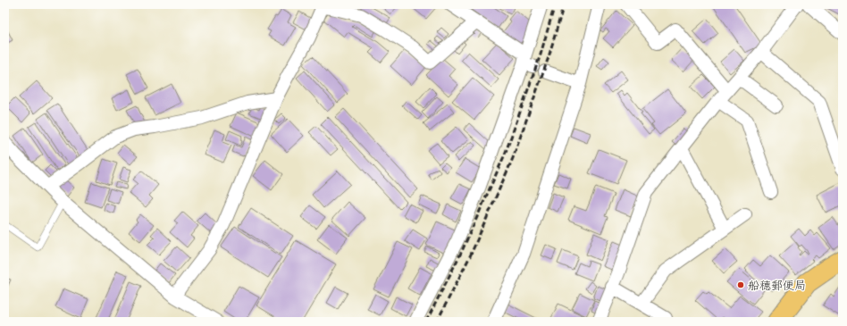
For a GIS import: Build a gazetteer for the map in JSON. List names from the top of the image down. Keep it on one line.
{"places":["船穂郵便局"]}
